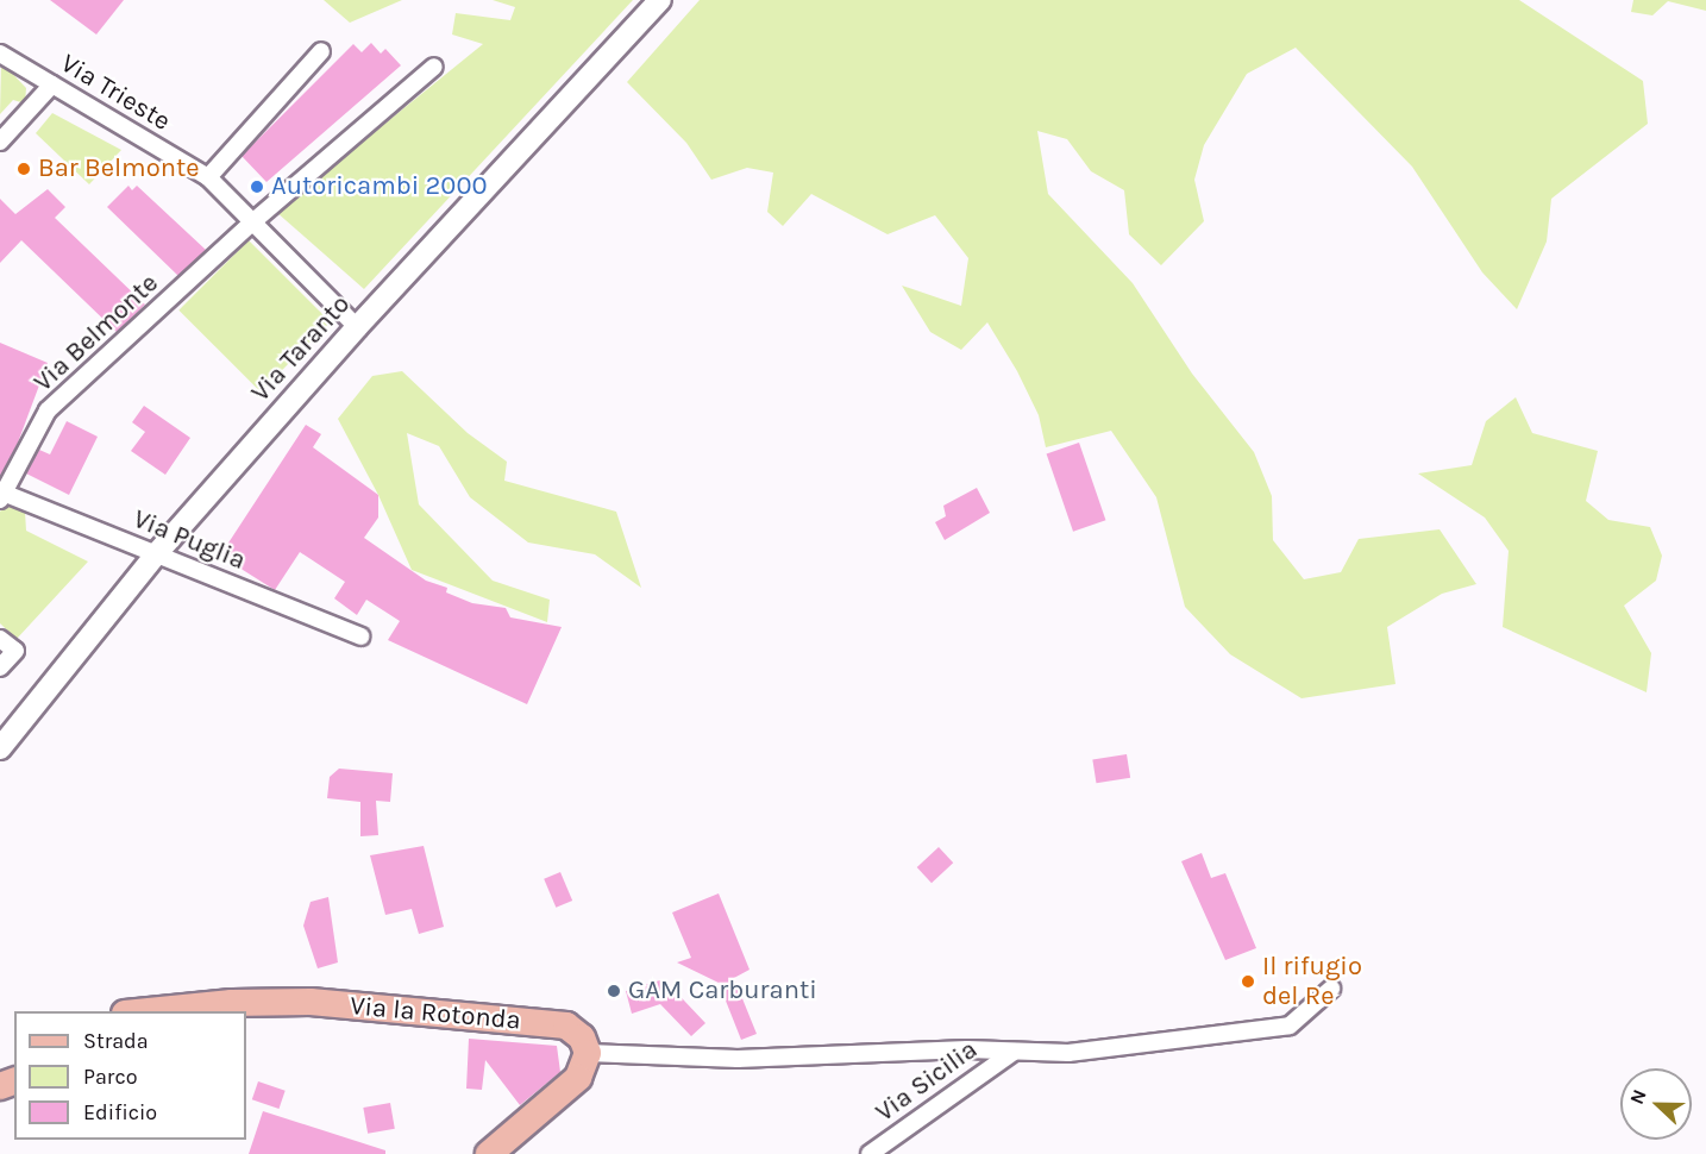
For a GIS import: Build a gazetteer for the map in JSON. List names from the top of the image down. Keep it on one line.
{"streets":{"main road":["Via la Rotonda"],"street":["Via Trieste","Via Belmonte","Via Taranto","Via Puglia","Via Sicilia"]},"crossings":[["Via Trieste","Via Belmonte"],["Via Trieste","Via Taranto"],["Via Belmonte","Via Puglia"],["Via Taranto","Via Puglia"]],"places":["Bar Belmonte","Autoricambi 2000","Il rifugio del Re","GAM Carburanti"],"legend":["Strada","Parco","Edificio"],"north":"left"}
